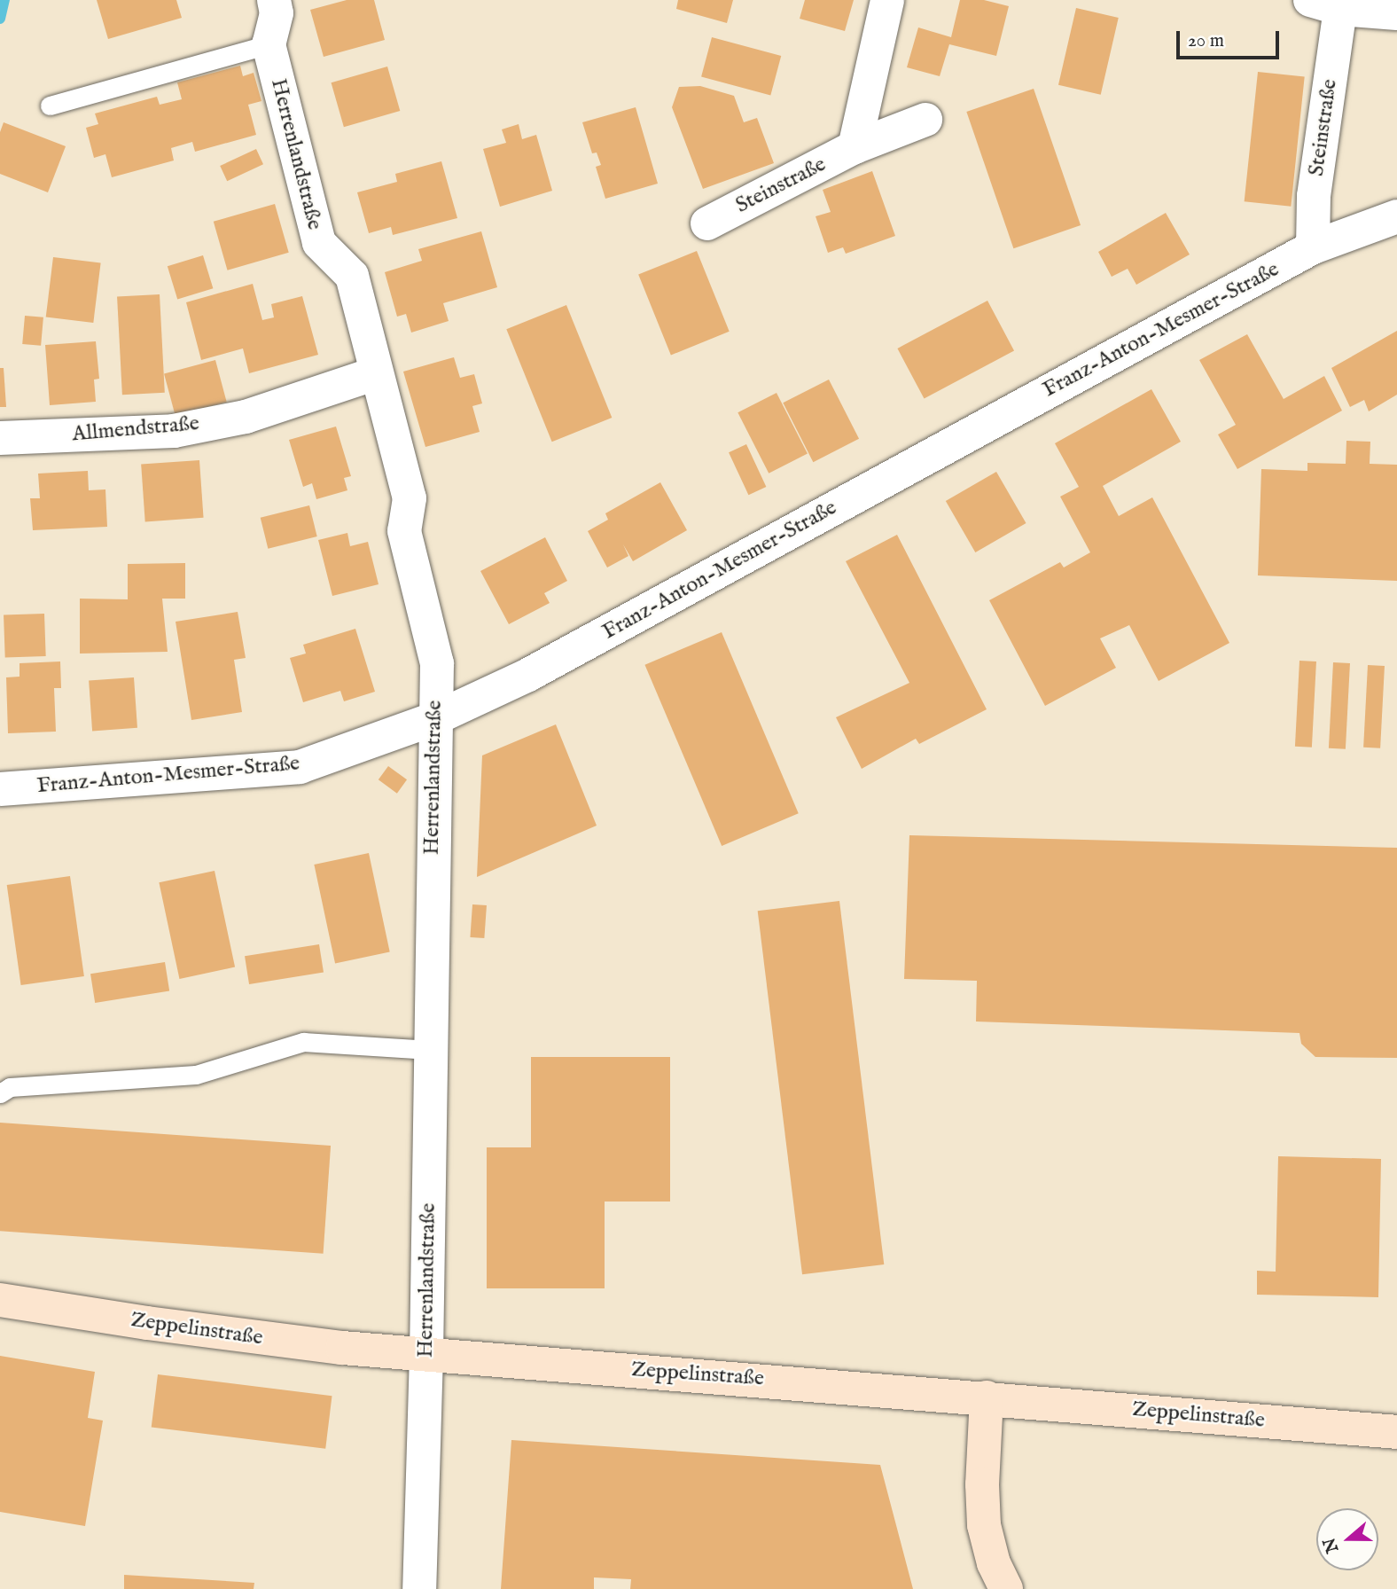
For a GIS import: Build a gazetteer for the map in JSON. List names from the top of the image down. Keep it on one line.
{"streets":{"main road":["Zeppelinstraße"],"street":["Steinstraße","Herrenlandstraße","Franz-Anton-Mesmer-Straße","Allmendstraße"]},"crossings":[["Steinstraße","Franz-Anton-Mesmer-Straße"],["Herrenlandstraße","Franz-Anton-Mesmer-Straße"],["Herrenlandstraße","Allmendstraße"],["Herrenlandstraße","Zeppelinstraße"]],"scale_bar":"20 m","north":"left"}
